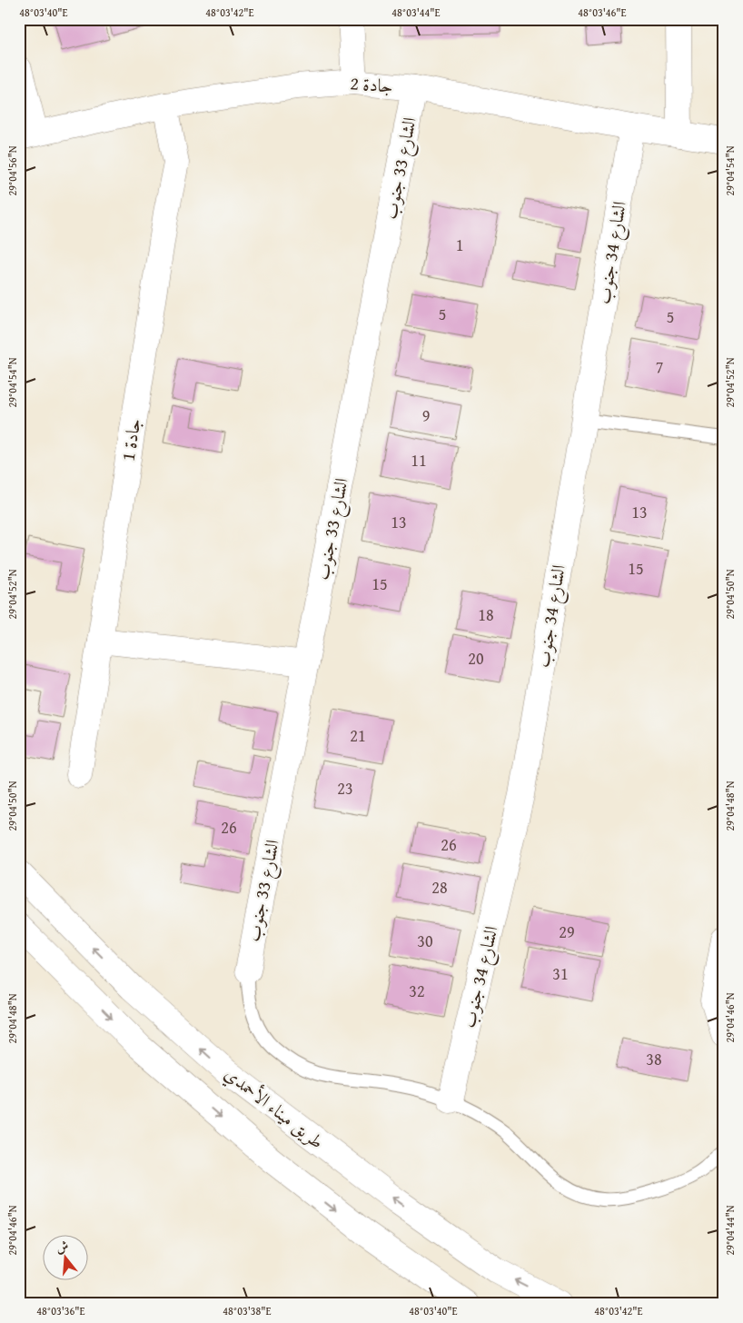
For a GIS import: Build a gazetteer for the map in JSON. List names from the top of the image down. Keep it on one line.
{"streets":{"street":["جادة 2","الشارع 33 جنوب","الشارع 34 جنوب","جادة 1","طريق ميناء الأحمدي"]},"crossings":[["جادة 2","الشارع 33 جنوب"],["جادة 2","الشارع 34 جنوب"],["جادة 2","جادة 1"]],"house_numbers":["1","5","5","7","9","11","13","13","15","15","18","20","21","23","26","26","28","29","30","31","32","38"],"north":"top","coordinates":["48°03'40\"E","48°03'42\"E","48°03'44\"E","48°03'46\"E","29°04'54\"N","29°04'56\"N","29°04'52\"N","29°04'50\"N","29°04'48\"N","29°04'46\"N","29°04'44\"N","48°03'36\"E","48°03'38\"E"]}
